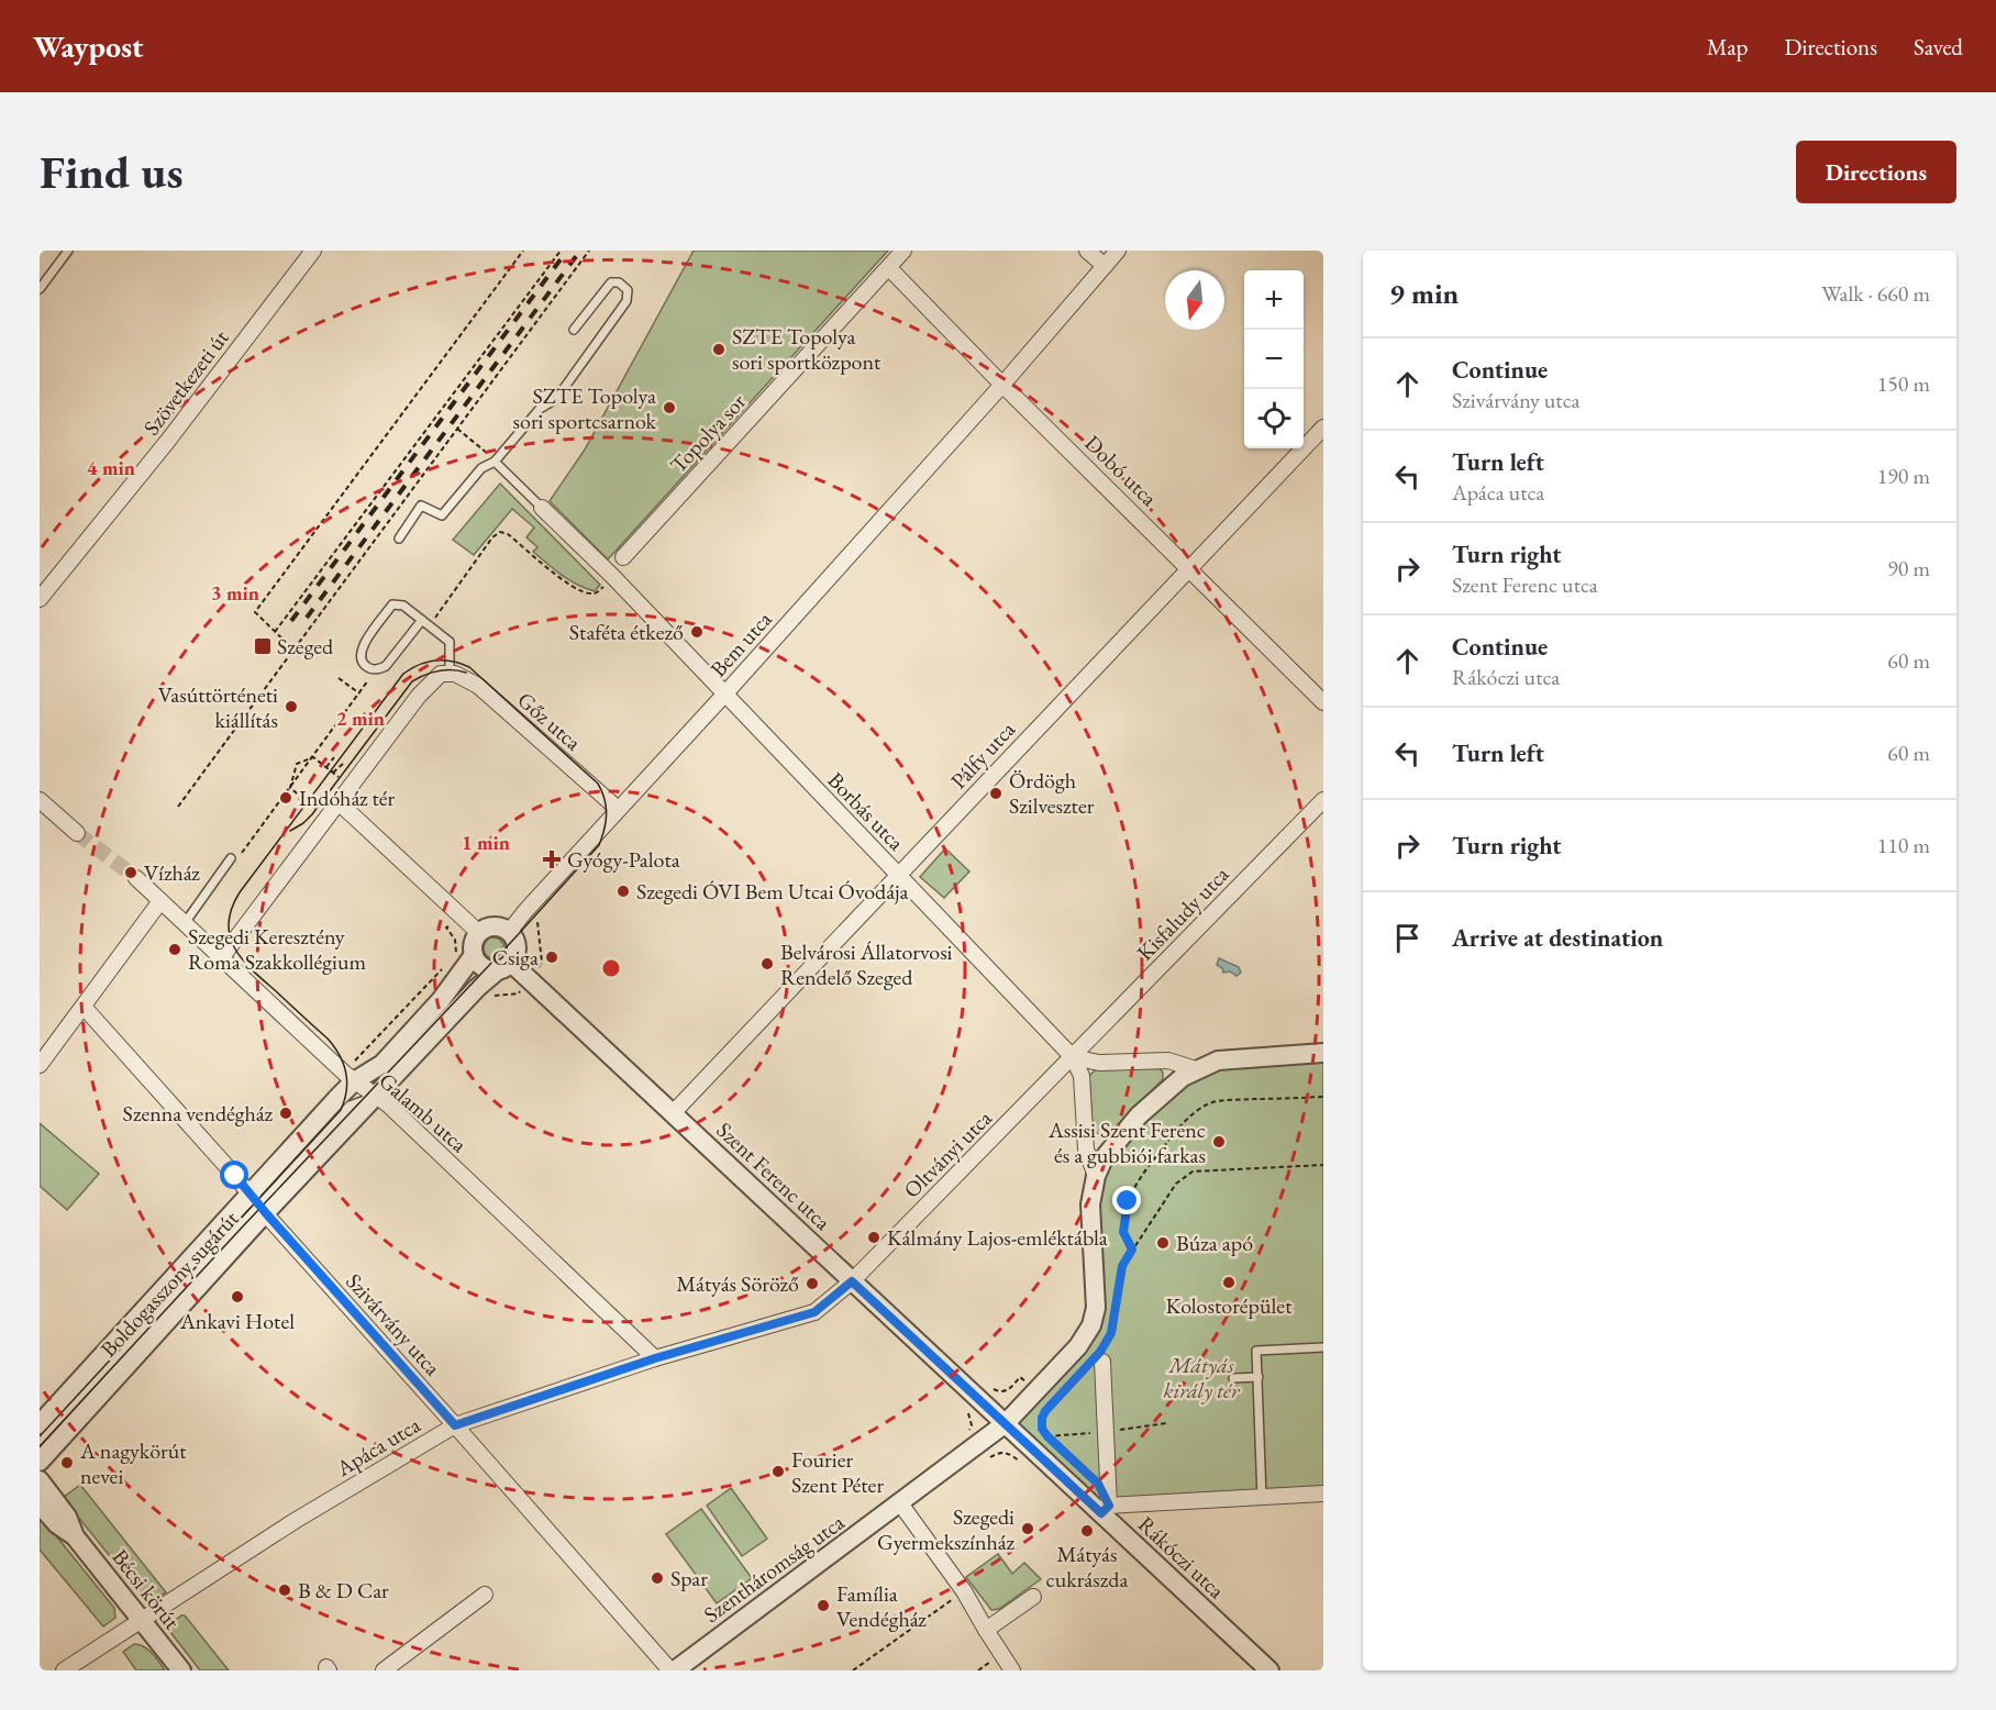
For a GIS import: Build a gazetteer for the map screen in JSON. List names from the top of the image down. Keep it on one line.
{"streets":{"street":["Szövetkezeti út","Topolya sor","Dobó utca","Bem utca","Gőz utca","Pálfy utca","Borbás utca","Kisfaludy utca","Galamb utca","Oltványi utca","Szent Ferenc utca","Boldogasszony sugárút","Szivárvány utca","Apáca utca","Rákóczi utca","Szentháromság utca","Bécsi körút"]},"crossings":[["Topolya sor","Dobó utca"],["Dobó utca","Bem utca"],["Dobó utca","Pálfy utca"],["Bem utca","Gőz utca"],["Bem utca","Borbás utca"],["Bem utca","Szent Ferenc utca"],["Bem utca","Boldogasszony sugárút"],["Pálfy utca","Borbás utca"],["Pálfy utca","Szent Ferenc utca"],["Borbás utca","Kisfaludy utca"],["Borbás utca","Oltványi utca"],["Kisfaludy utca","Oltványi utca"],["Galamb utca","Boldogasszony sugárút"],["Galamb utca","Apáca utca"],["Oltványi utca","Szent Ferenc utca"],["Oltványi utca","Apáca utca"],["Szent Ferenc utca","Boldogasszony sugárút"],["Szent Ferenc utca","Apáca utca"],["Szent Ferenc utca","Rákóczi utca"],["Szent Ferenc utca","Szentháromság utca"],["Boldogasszony sugárút","Szivárvány utca"],["Szivárvány utca","Apáca utca"],["Szivárvány utca","Szentháromság utca"],["Apáca utca","Bécsi körút"],["Rákóczi utca","Szentháromság utca"]],"parks":["Mátyás király tér"],"places":{"other":["SZTE Topolya sori sportközpont","SZTE Topolya sori sportcsarnok","Staféta étkező","Vasúttörténeti kiállítás","Ördögh Szilveszter","Indóház tér","Vízház","Szegedi ÓVI Bem Utcai Óvodája","Szegedi Keresztény Roma Szakkollégium","Csiga","Belvárosi Állatorvosi Rendelő Szeged","Szenna vendégház","Assisi Szent Ferenc és a gubbiói farkas","Kálmány Lajos-emléktábla","Búza apó","Kolostorépület","Mátyás Söröző","Ankavi Hotel","A nagykörút nevei","Fourier Szent Péter","Szegedi Gyermekszínház","Mátyás cukrászda","Spar","B & D Car","Família Vendégház"],"transit":["Szeged"],"health":["Gyógy-Palota"]},"north":"bottom","page":{"header":"Waypost","nav":["Map","Directions","Saved"],"buttons":"Directions","title":"Find us","heading":["9 min","Walk · 660 m"],"map_buttons":["+","−"],"list":[["Continue","Szivárvány utca","150 m"],["Turn left","Apáca utca","190 m"],["Turn right","Szent Ferenc utca","90 m"],["Continue","Rákóczi utca","60 m"],["Turn left","60 m"],["Turn right","110 m"],"Arrive at destination"]},"rings":["4 min","3 min","2 min","1 min"]}
